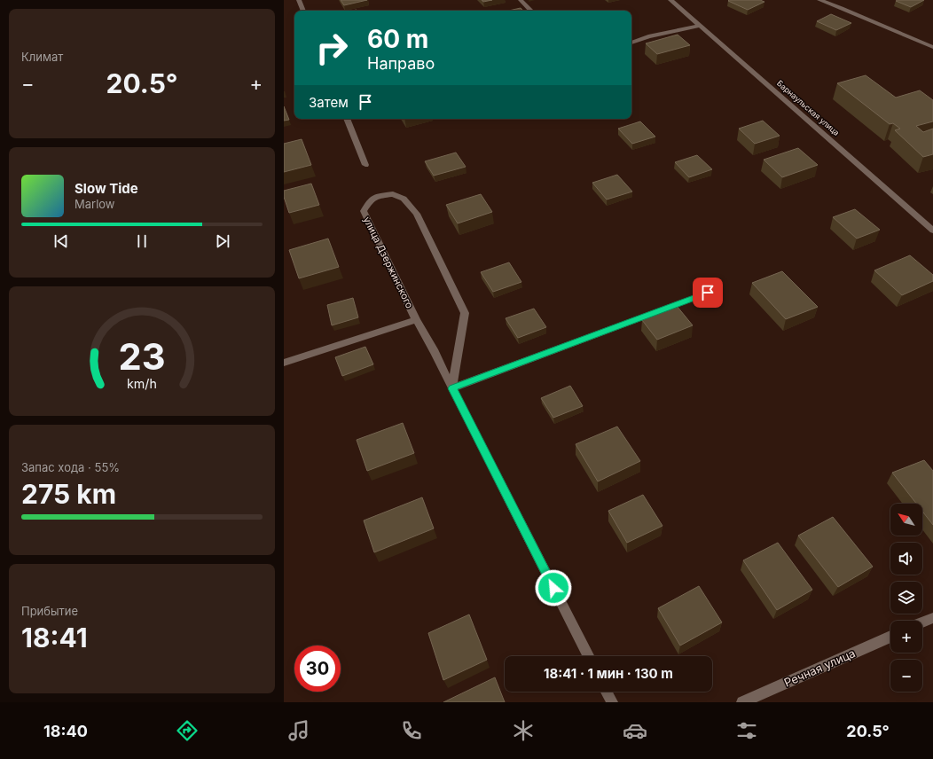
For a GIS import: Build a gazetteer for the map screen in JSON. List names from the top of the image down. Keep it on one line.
{"streets":{"street":["Барнаульская улица","улица Дзержинского","Речная улица"]},"north":"top left","page":{"tile":["Климат",["Запас хода · 55%","275 km"],["Прибытие","18:41"]],"turn":["60 m","Направо"],"heat":["−","20.5°","+"],"then":"Затем","song":["Slow Tide","Marlow"],"map_buttons":["+","−"],"limit":"30","trip":"18:41 · 1 мин · 130 m","tabs":["18:40","20.5°"],"gauge":["23","km/h"]}}
